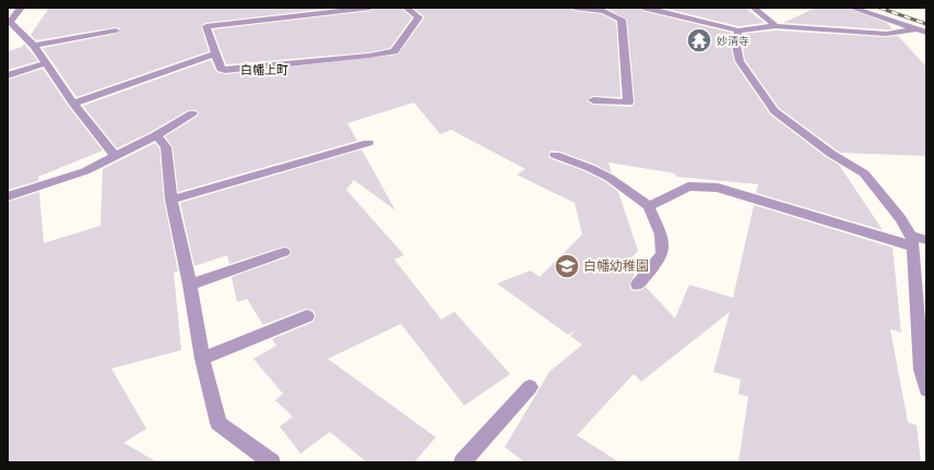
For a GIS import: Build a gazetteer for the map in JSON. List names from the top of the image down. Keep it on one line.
{"districts":["白幡上町"],"places":{"temple":["妙清寺"],"school or university":["白幡幼稚園"]}}
